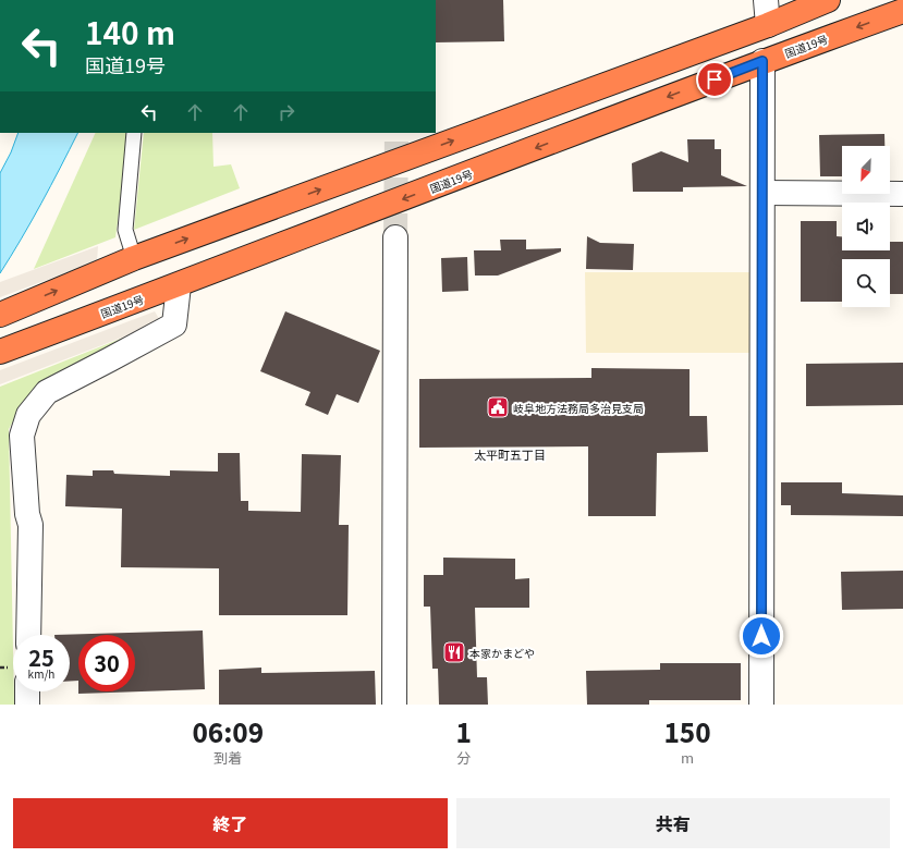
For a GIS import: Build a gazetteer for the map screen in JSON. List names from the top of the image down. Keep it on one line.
{"streets":{"highway":["国道19号"]},"districts":["太平町五丁目"],"places":{"public building":["岐阜地方法務局多治見支局"],"restaurant":["本家かまどや"]},"north":"bottom left","page":{"turn":["140 m","国道19号"],"speed":"25 km/h","limit":"30","eta":["06:09","到着","1","分","150","m"],"buttons":["終了","共有"]}}
